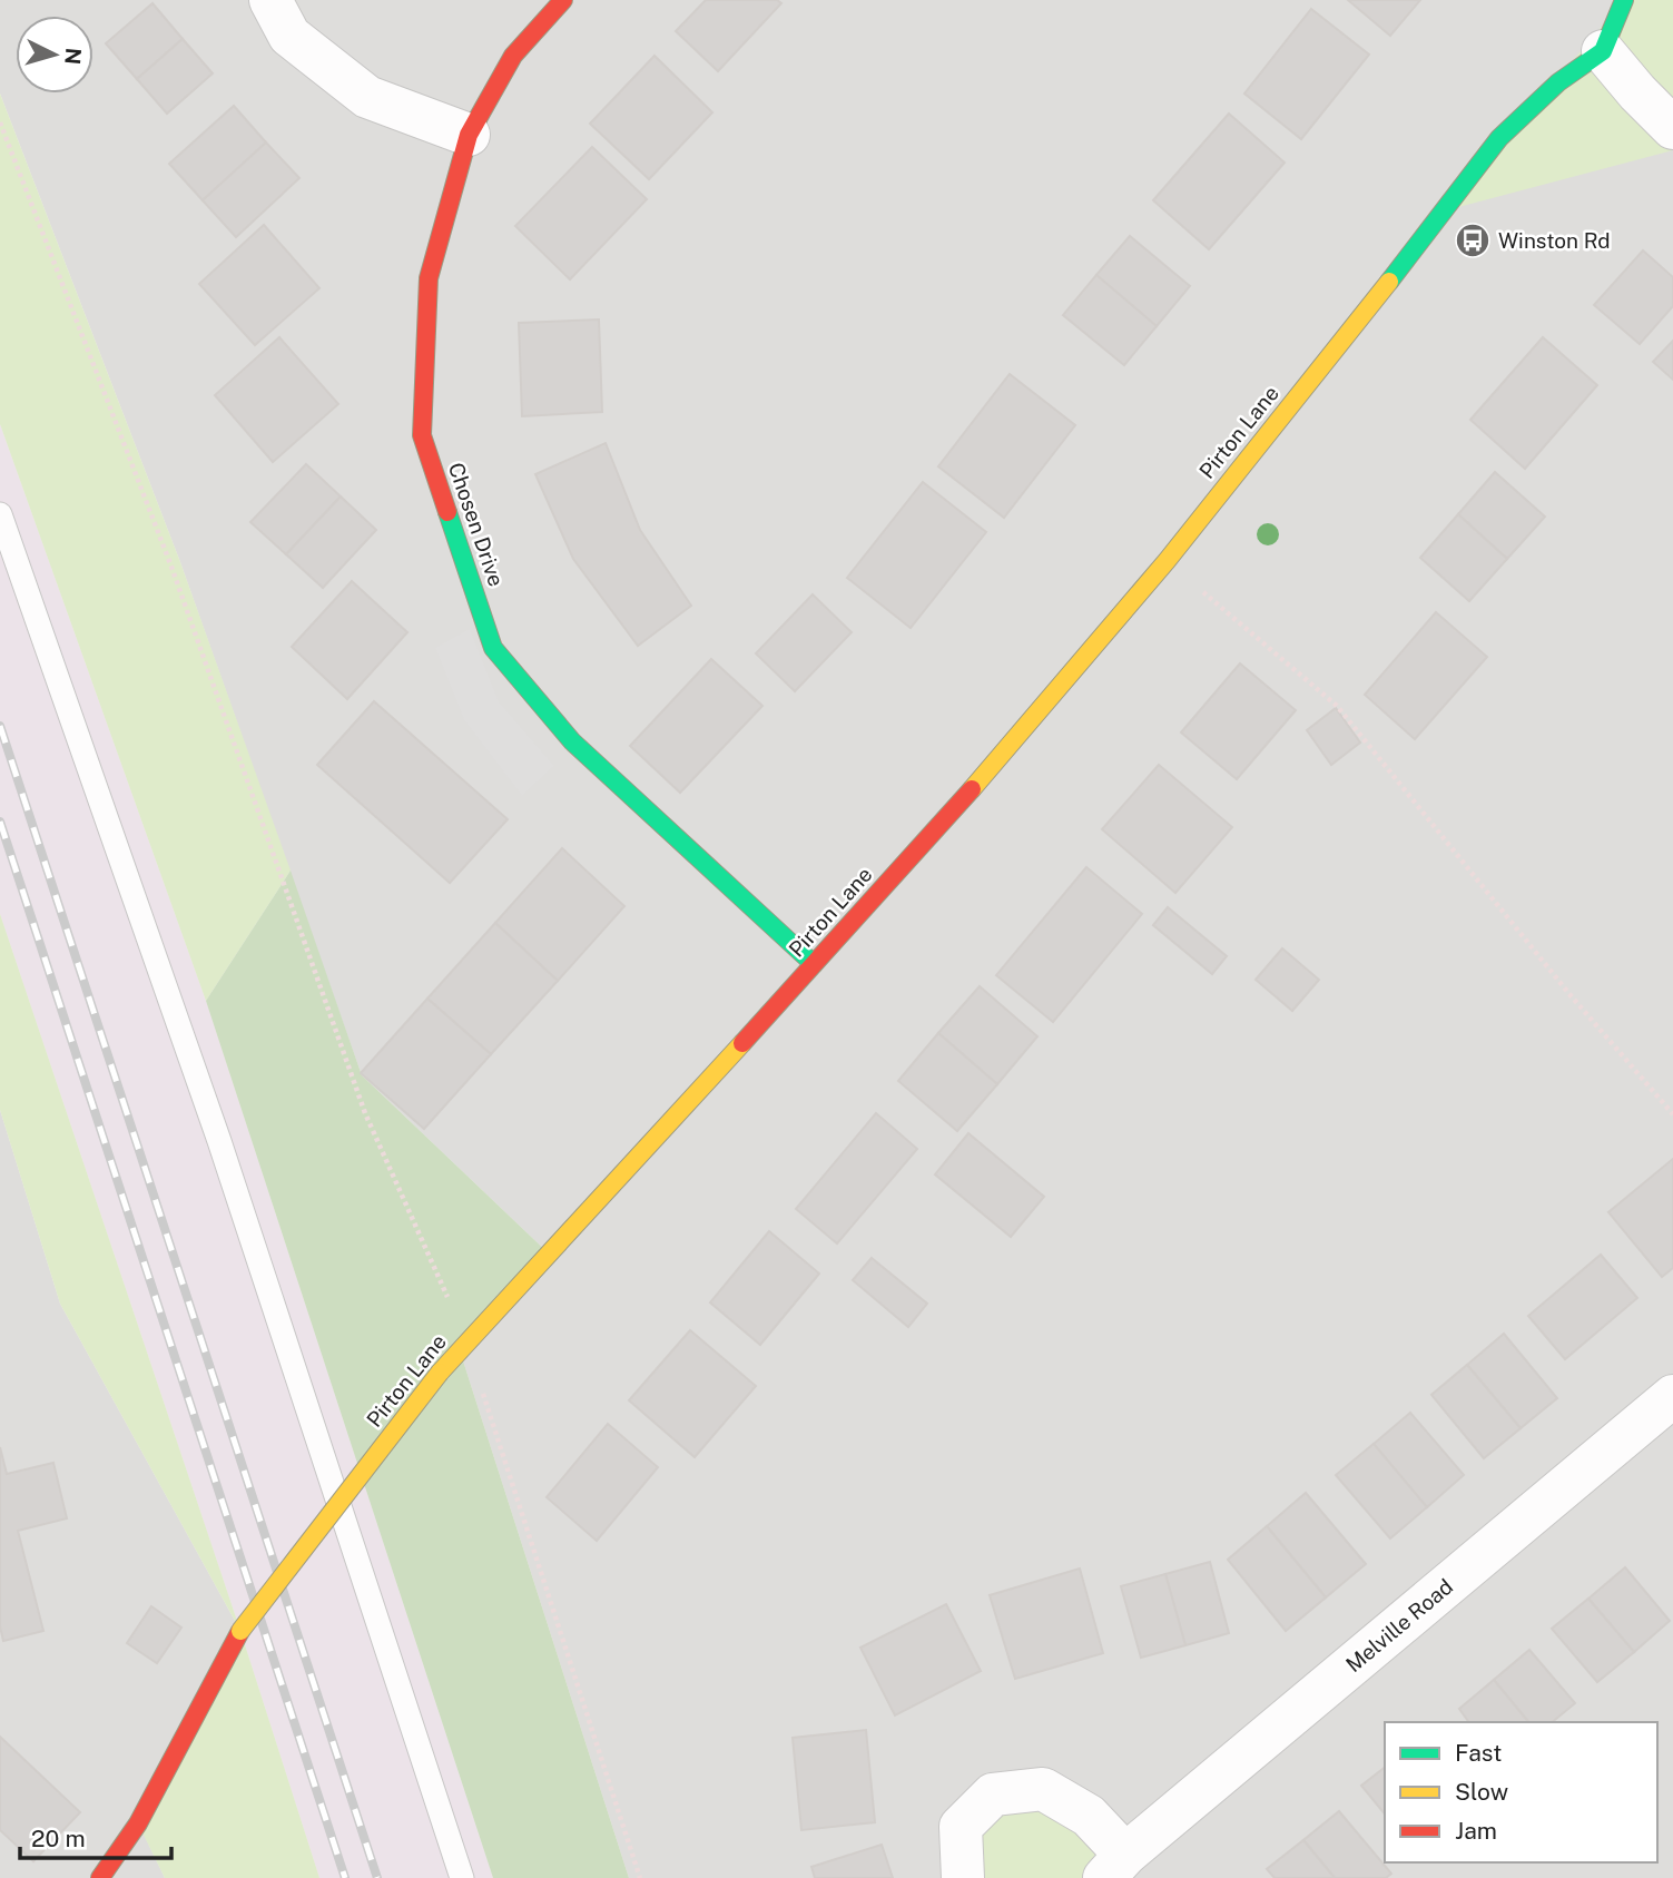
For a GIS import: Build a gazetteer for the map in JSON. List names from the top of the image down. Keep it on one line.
{"streets":{"street":["Pirton Lane","Chosen Drive","Melville Road"]},"crossings":[["Pirton Lane","Chosen Drive"]],"places":{"bus stop":["Winston Rd"]},"legend":["Fast","Slow","Jam"],"scale_bar":"20 m","north":"right"}
